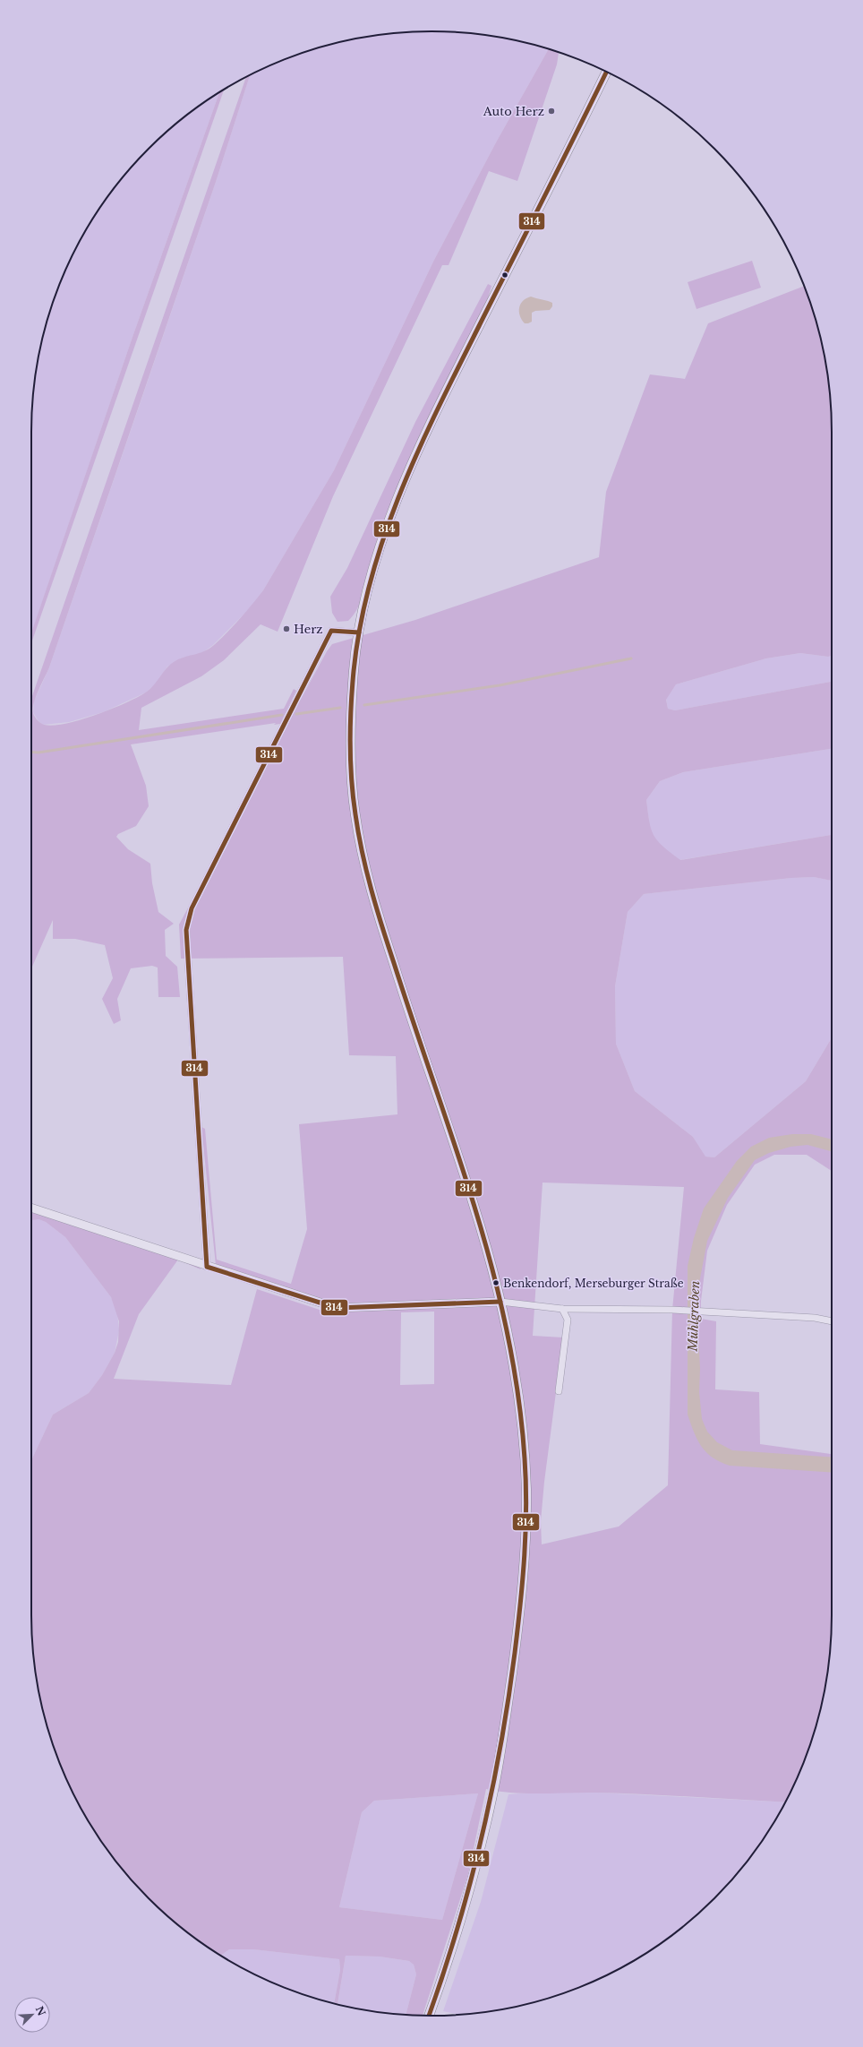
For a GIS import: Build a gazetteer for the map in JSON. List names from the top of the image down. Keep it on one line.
{"water":["Mühlgraben"],"places":["Auto Herz","Herz","Benkendorf, Merseburger Straße"],"lines":["transit line 314"],"north":"top right"}
